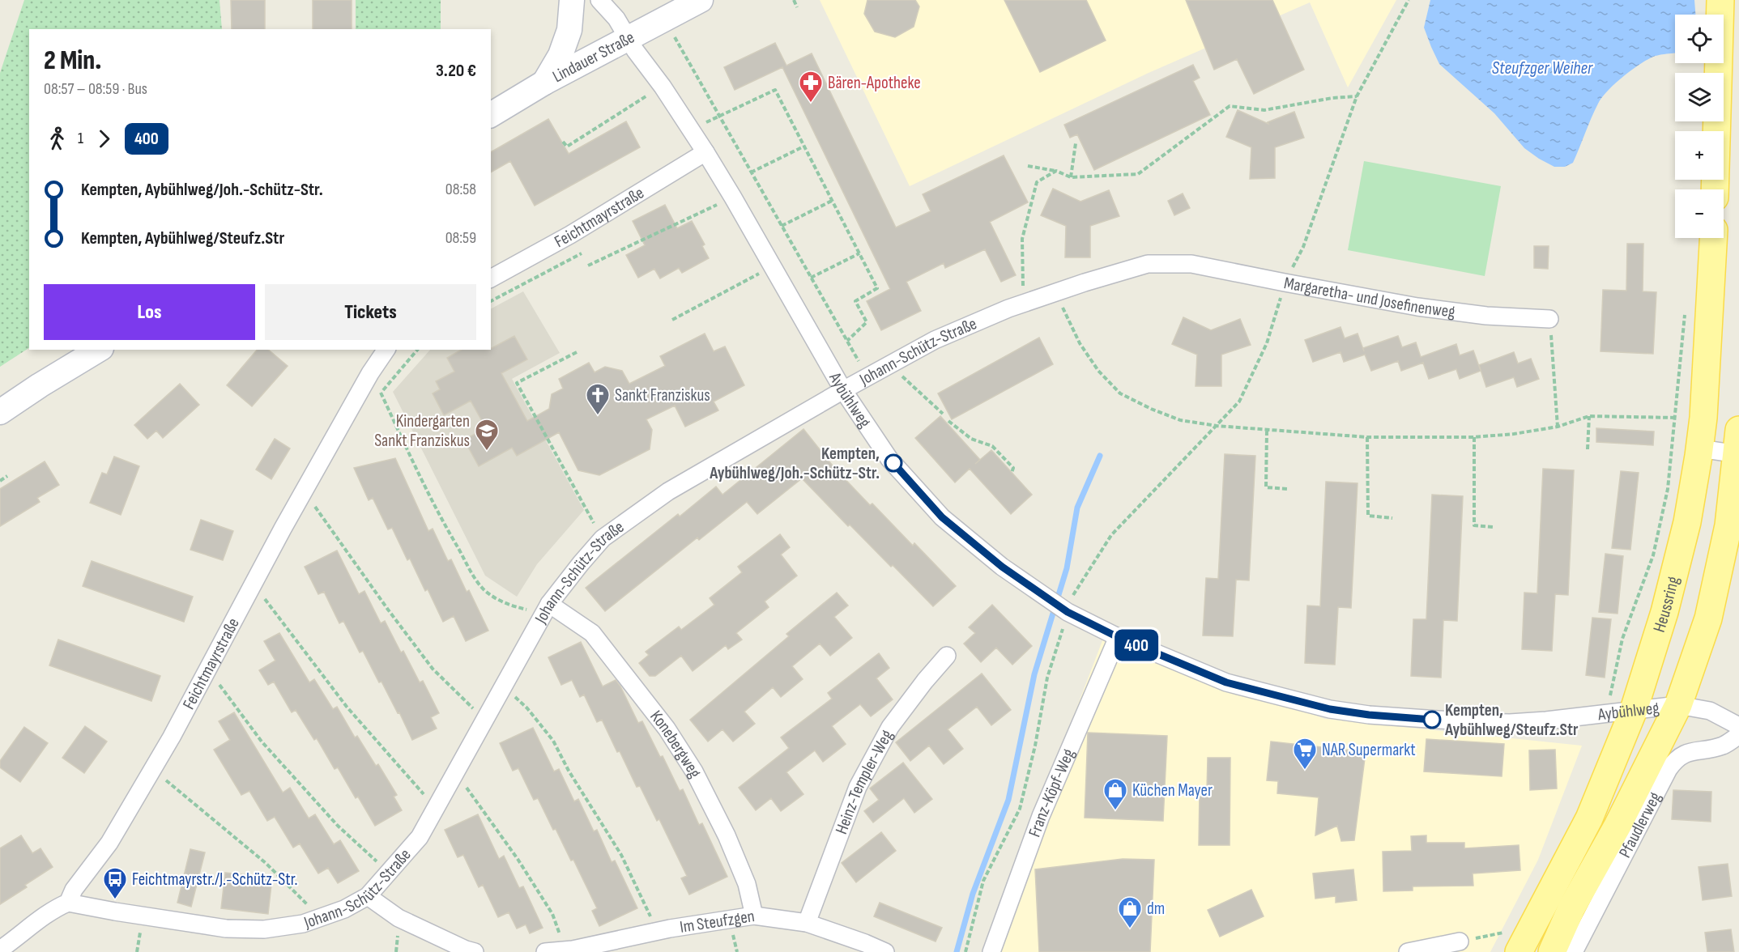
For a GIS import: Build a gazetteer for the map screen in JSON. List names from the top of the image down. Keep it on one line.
{"streets":{"main road":["Lindauer Straße","Heussring"],"street":["Feichtmayrstraße","Margaretha- und Josefinenweg","Johann-Schütz-Straße","Aybühlweg","Konebergweg","Heinz-Templer-Weg","Franz-Köpf-Weg","Pfaudlerweg","Im Steufzgen"]},"crossings":[["Lindauer Straße","Aybühlweg"],["Feichtmayrstraße","Johann-Schütz-Straße"],["Feichtmayrstraße","Aybühlweg"],["Margaretha- und Josefinenweg","Johann-Schütz-Straße"],["Johann-Schütz-Straße","Aybühlweg"],["Johann-Schütz-Straße","Konebergweg"],["Aybühlweg","Heussring"],["Aybühlweg","Franz-Köpf-Weg"],["Konebergweg","Im Steufzgen"],["Heinz-Templer-Weg","Im Steufzgen"]],"water":["Steufzger Weiher"],"places":{"pharmacy":["Bären-Apotheke"],"church":["Sankt Franziskus"],"school or university":["Kindergarten Sankt Franziskus"],"other":["Kempten, Aybühlweg/Joh.-Schütz-Str.","Kempten, Aybühlweg/Steufz.Str"],"supermarket":["NAR Supermarkt"],"shop":["Küchen Mayer","dm"],"bus stop":["Feichtmayrstr./J.-Schütz-Str."]},"lines":["bus line 400"],"page":{"on_map":"400","map_buttons":["+","−"],"heading":["2 Min.","08:57 – 08:59 · Bus","3.20 €"],"legs":["1","400"],"list":[{"name":"Kempten, Aybühlweg/Joh.-Schütz-Str.","value":"08:58"},{"name":"Kempten, Aybühlweg/Steufz.Str","value":"08:59"}],"buttons":["Los","Tickets"]}}
